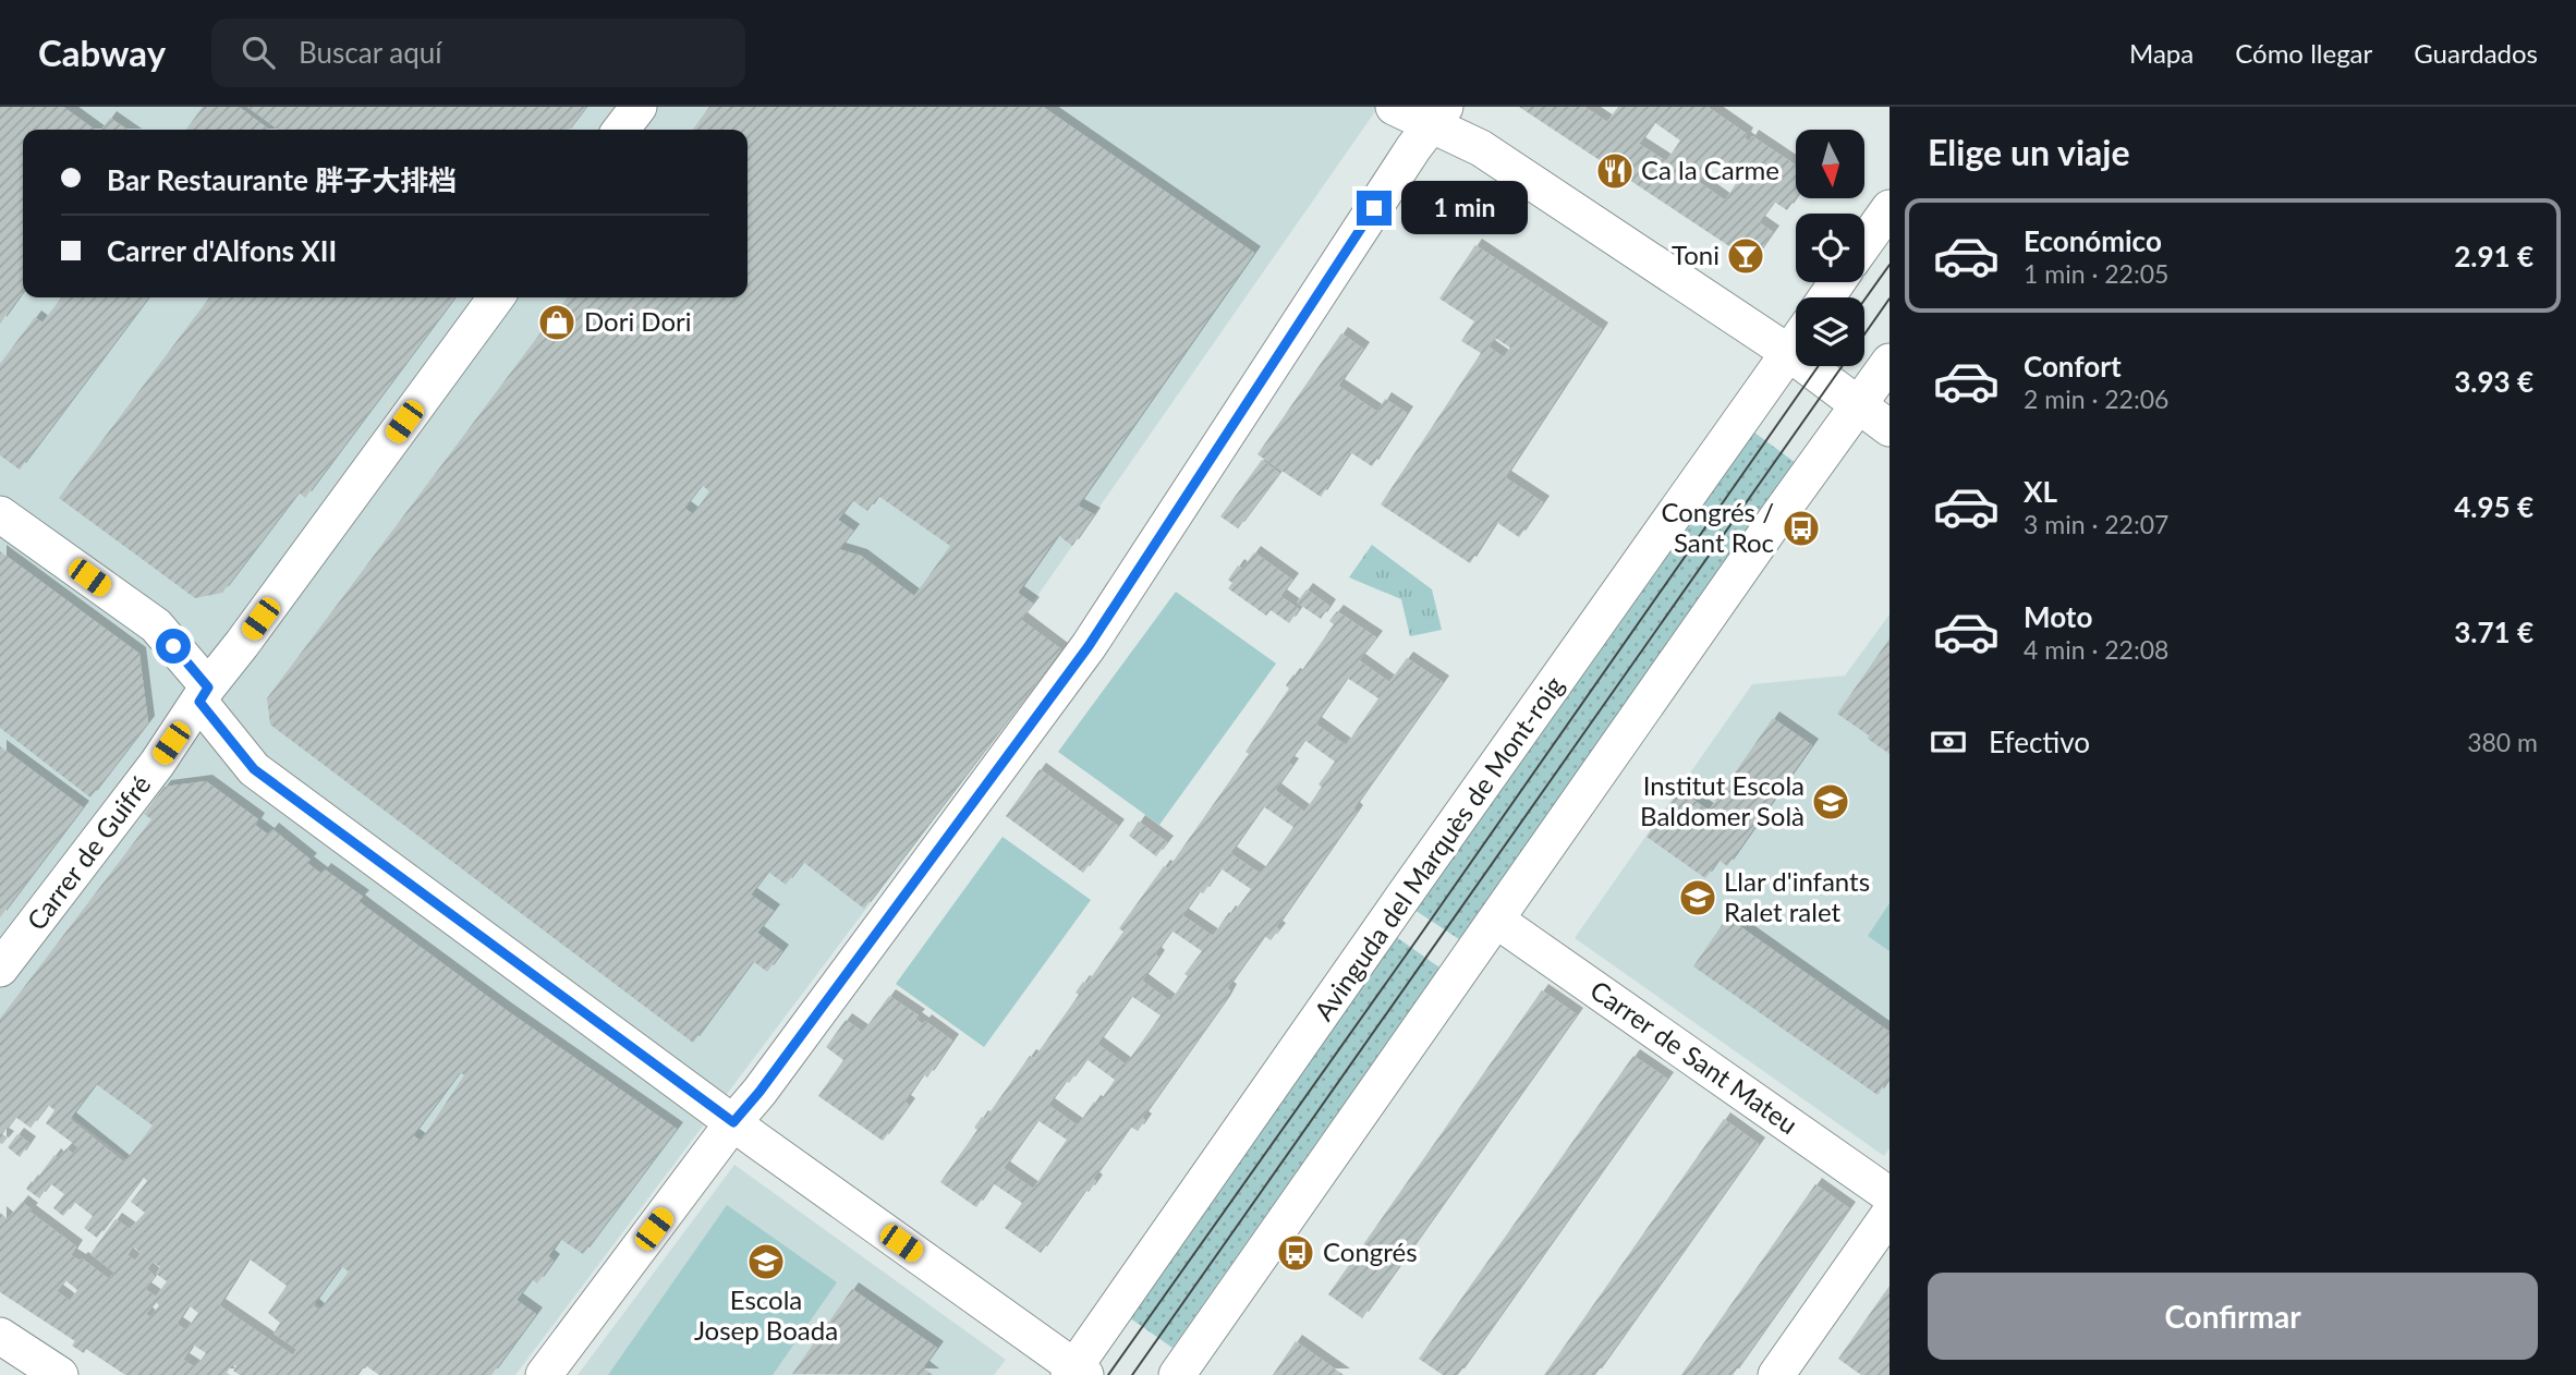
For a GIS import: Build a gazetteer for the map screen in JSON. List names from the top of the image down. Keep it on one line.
{"streets":{"street":["Avinguda del Marquès de Mont-roig","Carrer de Guifré","Carrer de Sant Mateu"]},"places":{"restaurant":["Ca la Carme"],"bar":["Toni"],"shop":["Dori Dori"],"bus stop":["Congrés / Sant Roc","Congrés"],"school or university":["Institut Escola Baldomer Solà","Llar d'infants Ralet ralet","Escola Josep Boada"]},"north":"bottom","page":{"header":"Cabway","search":"Buscar aquí","nav":["Mapa","Cómo llegar","Guardados"],"heading":"Elige un viaje","banner":["Bar Restaurante 胖子大排档","Carrer d'Alfons XII"],"bubble":"1 min","list":[{"name":"Económico","note":"1 min · 22:05","value":"2.91 €"},{"name":"Confort","note":"2 min · 22:06","value":"3.93 €"},{"name":"XL","note":"3 min · 22:07","value":"4.95 €"},{"name":"Moto","note":"4 min · 22:08","value":"3.71 €"}],"pay":["Efectivo","380 m"],"buttons":"Confirmar"}}
